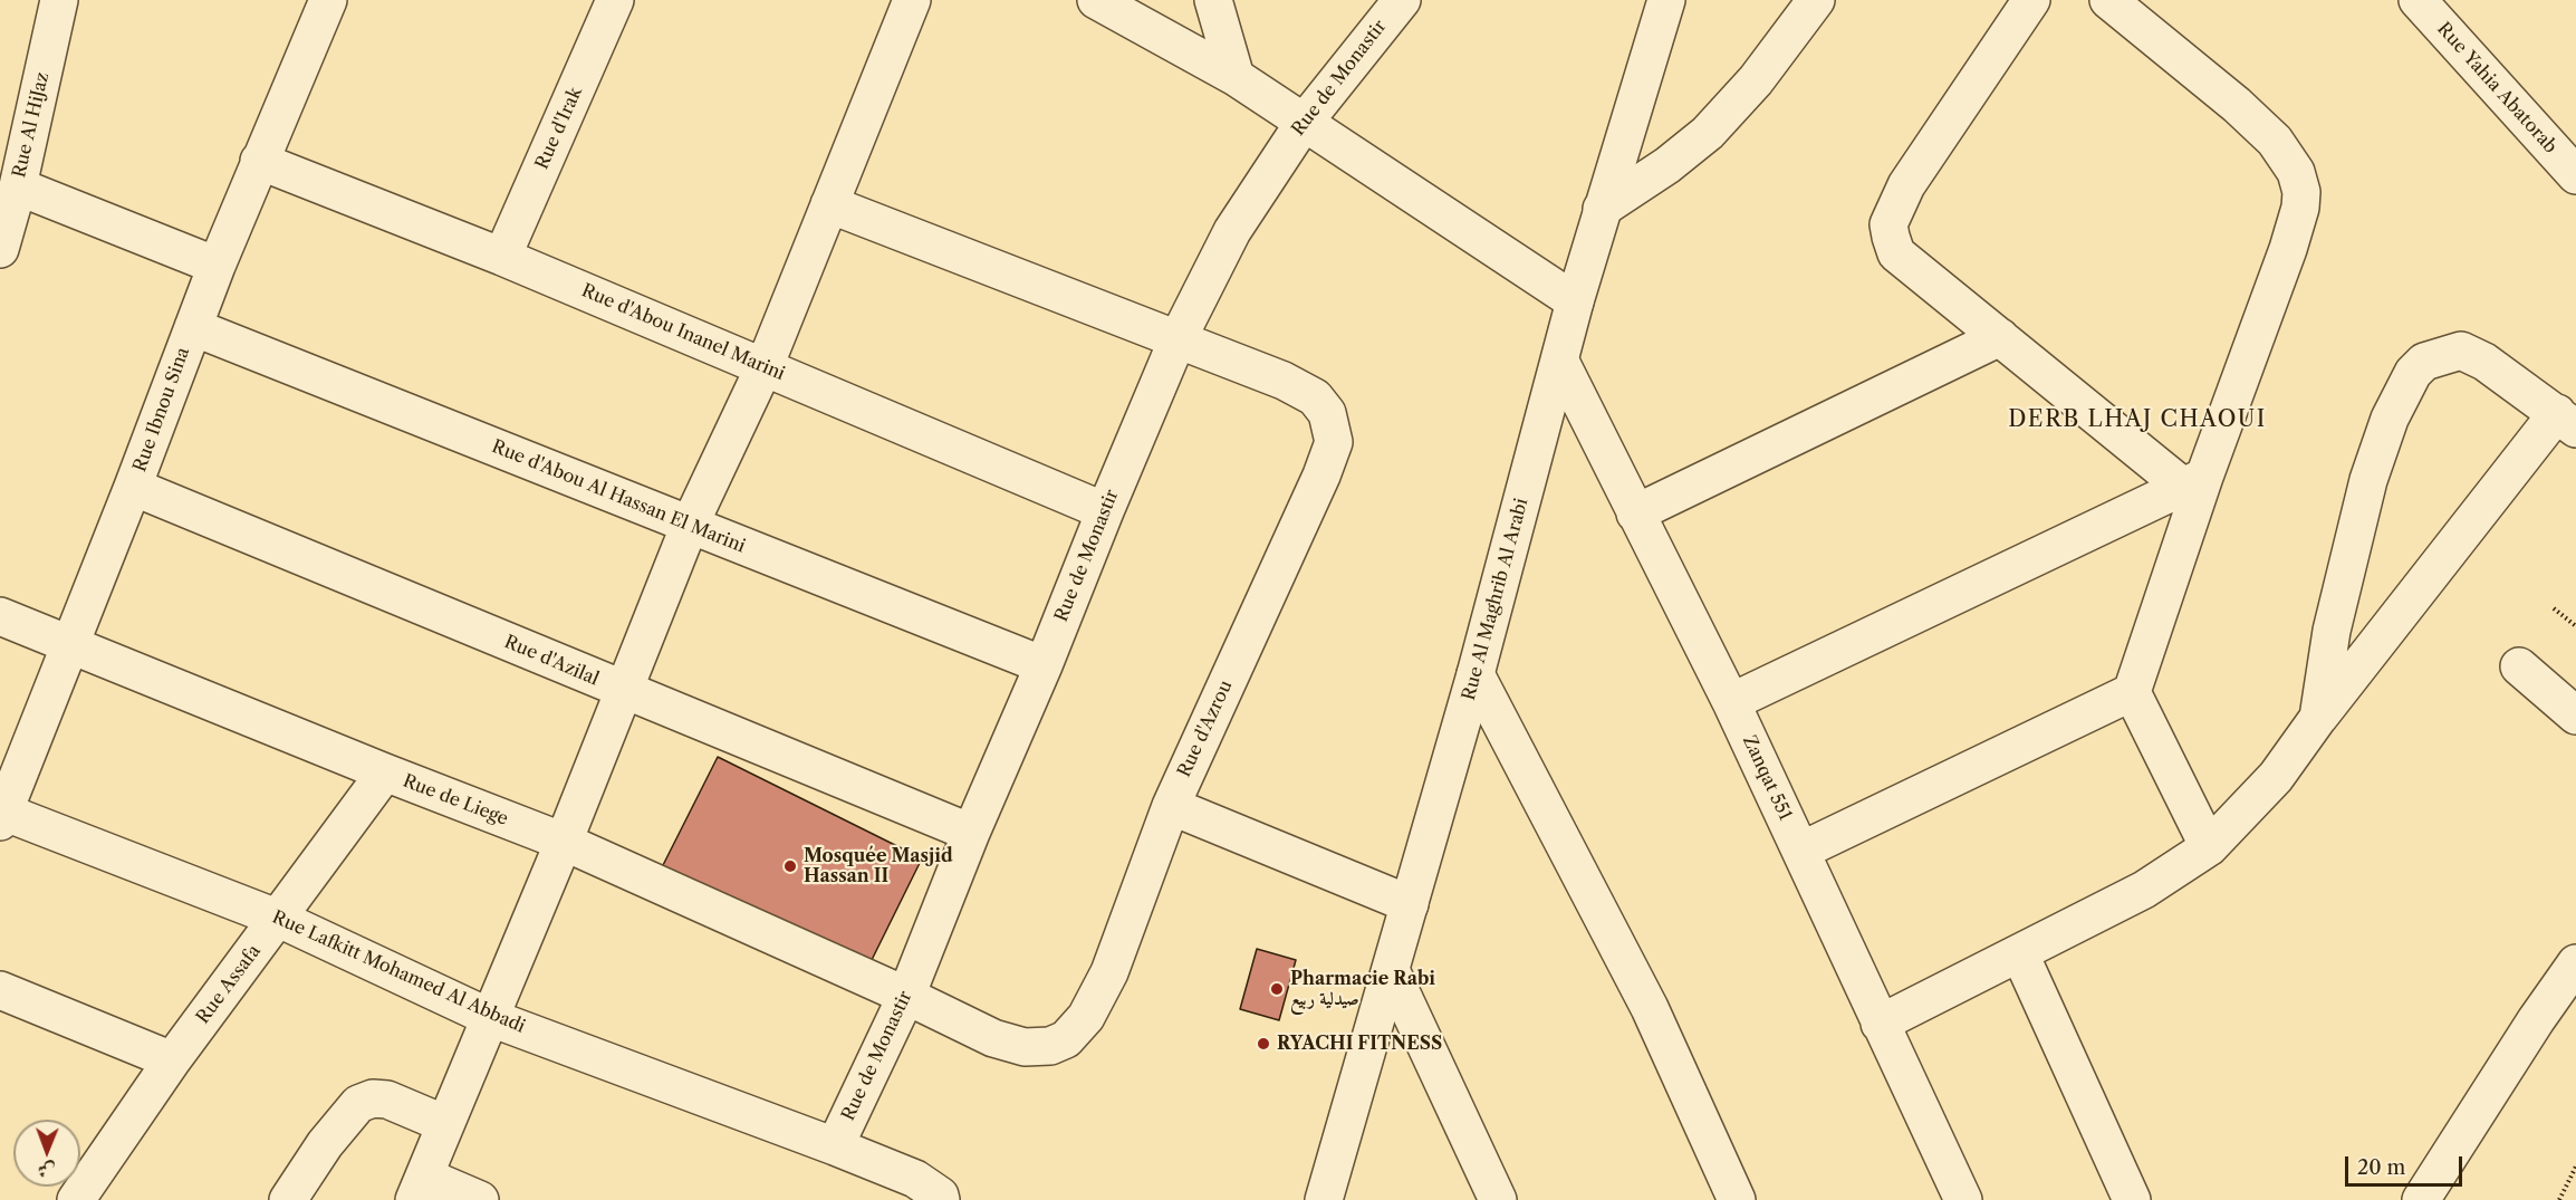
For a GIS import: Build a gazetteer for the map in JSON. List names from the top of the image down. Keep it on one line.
{"streets":{"street":["Rue de Monastir","Rue Yahia Abatorab","Rue Al HiJaz","Rue d'Irak","Rue d'Abou Inanel Marini","Rue Ibnou Sina","Rue d'Abou Al Hassan El Marini","Rue Al Maghrib Al Arabi","Rue d'Azilal","Rue d'Azrou","Zanqat 551","Rue de Liege","Rue Lafkitt Mohamed Al Abbadi","Rue Assafa"]},"crossings":[["Rue de Monastir","Rue d'Abou Inanel Marini"],["Rue de Monastir","Rue d'Abou Al Hassan El Marini"],["Rue de Monastir","Rue d'Azilal"],["Rue de Monastir","Rue d'Azrou"],["Rue de Monastir","Rue de Liege"],["Rue de Monastir","Rue Lafkitt Mohamed Al Abbadi"],["Rue d'Irak","Rue d'Abou Inanel Marini"],["Rue d'Abou Inanel Marini","Rue Ibnou Sina"],["Rue Ibnou Sina","Rue d'Abou Al Hassan El Marini"],["Rue Ibnou Sina","Rue d'Azilal"],["Rue Ibnou Sina","Rue de Liege"],["Rue Ibnou Sina","Rue Lafkitt Mohamed Al Abbadi"],["Rue Al Maghrib Al Arabi","Zanqat 551"],["Rue d'Azrou","Rue de Liege"],["Rue de Liege","Rue Assafa"],["Rue Lafkitt Mohamed Al Abbadi","Rue Assafa"]],"districts":["DERB LHAJ CHAOUI"],"places":["Mosquée Masjid Hassan II","Pharmacie Rabi صيدلية ربيع","RYACHI FITNESS"],"scale_bar":"20 m","north":"bottom"}
